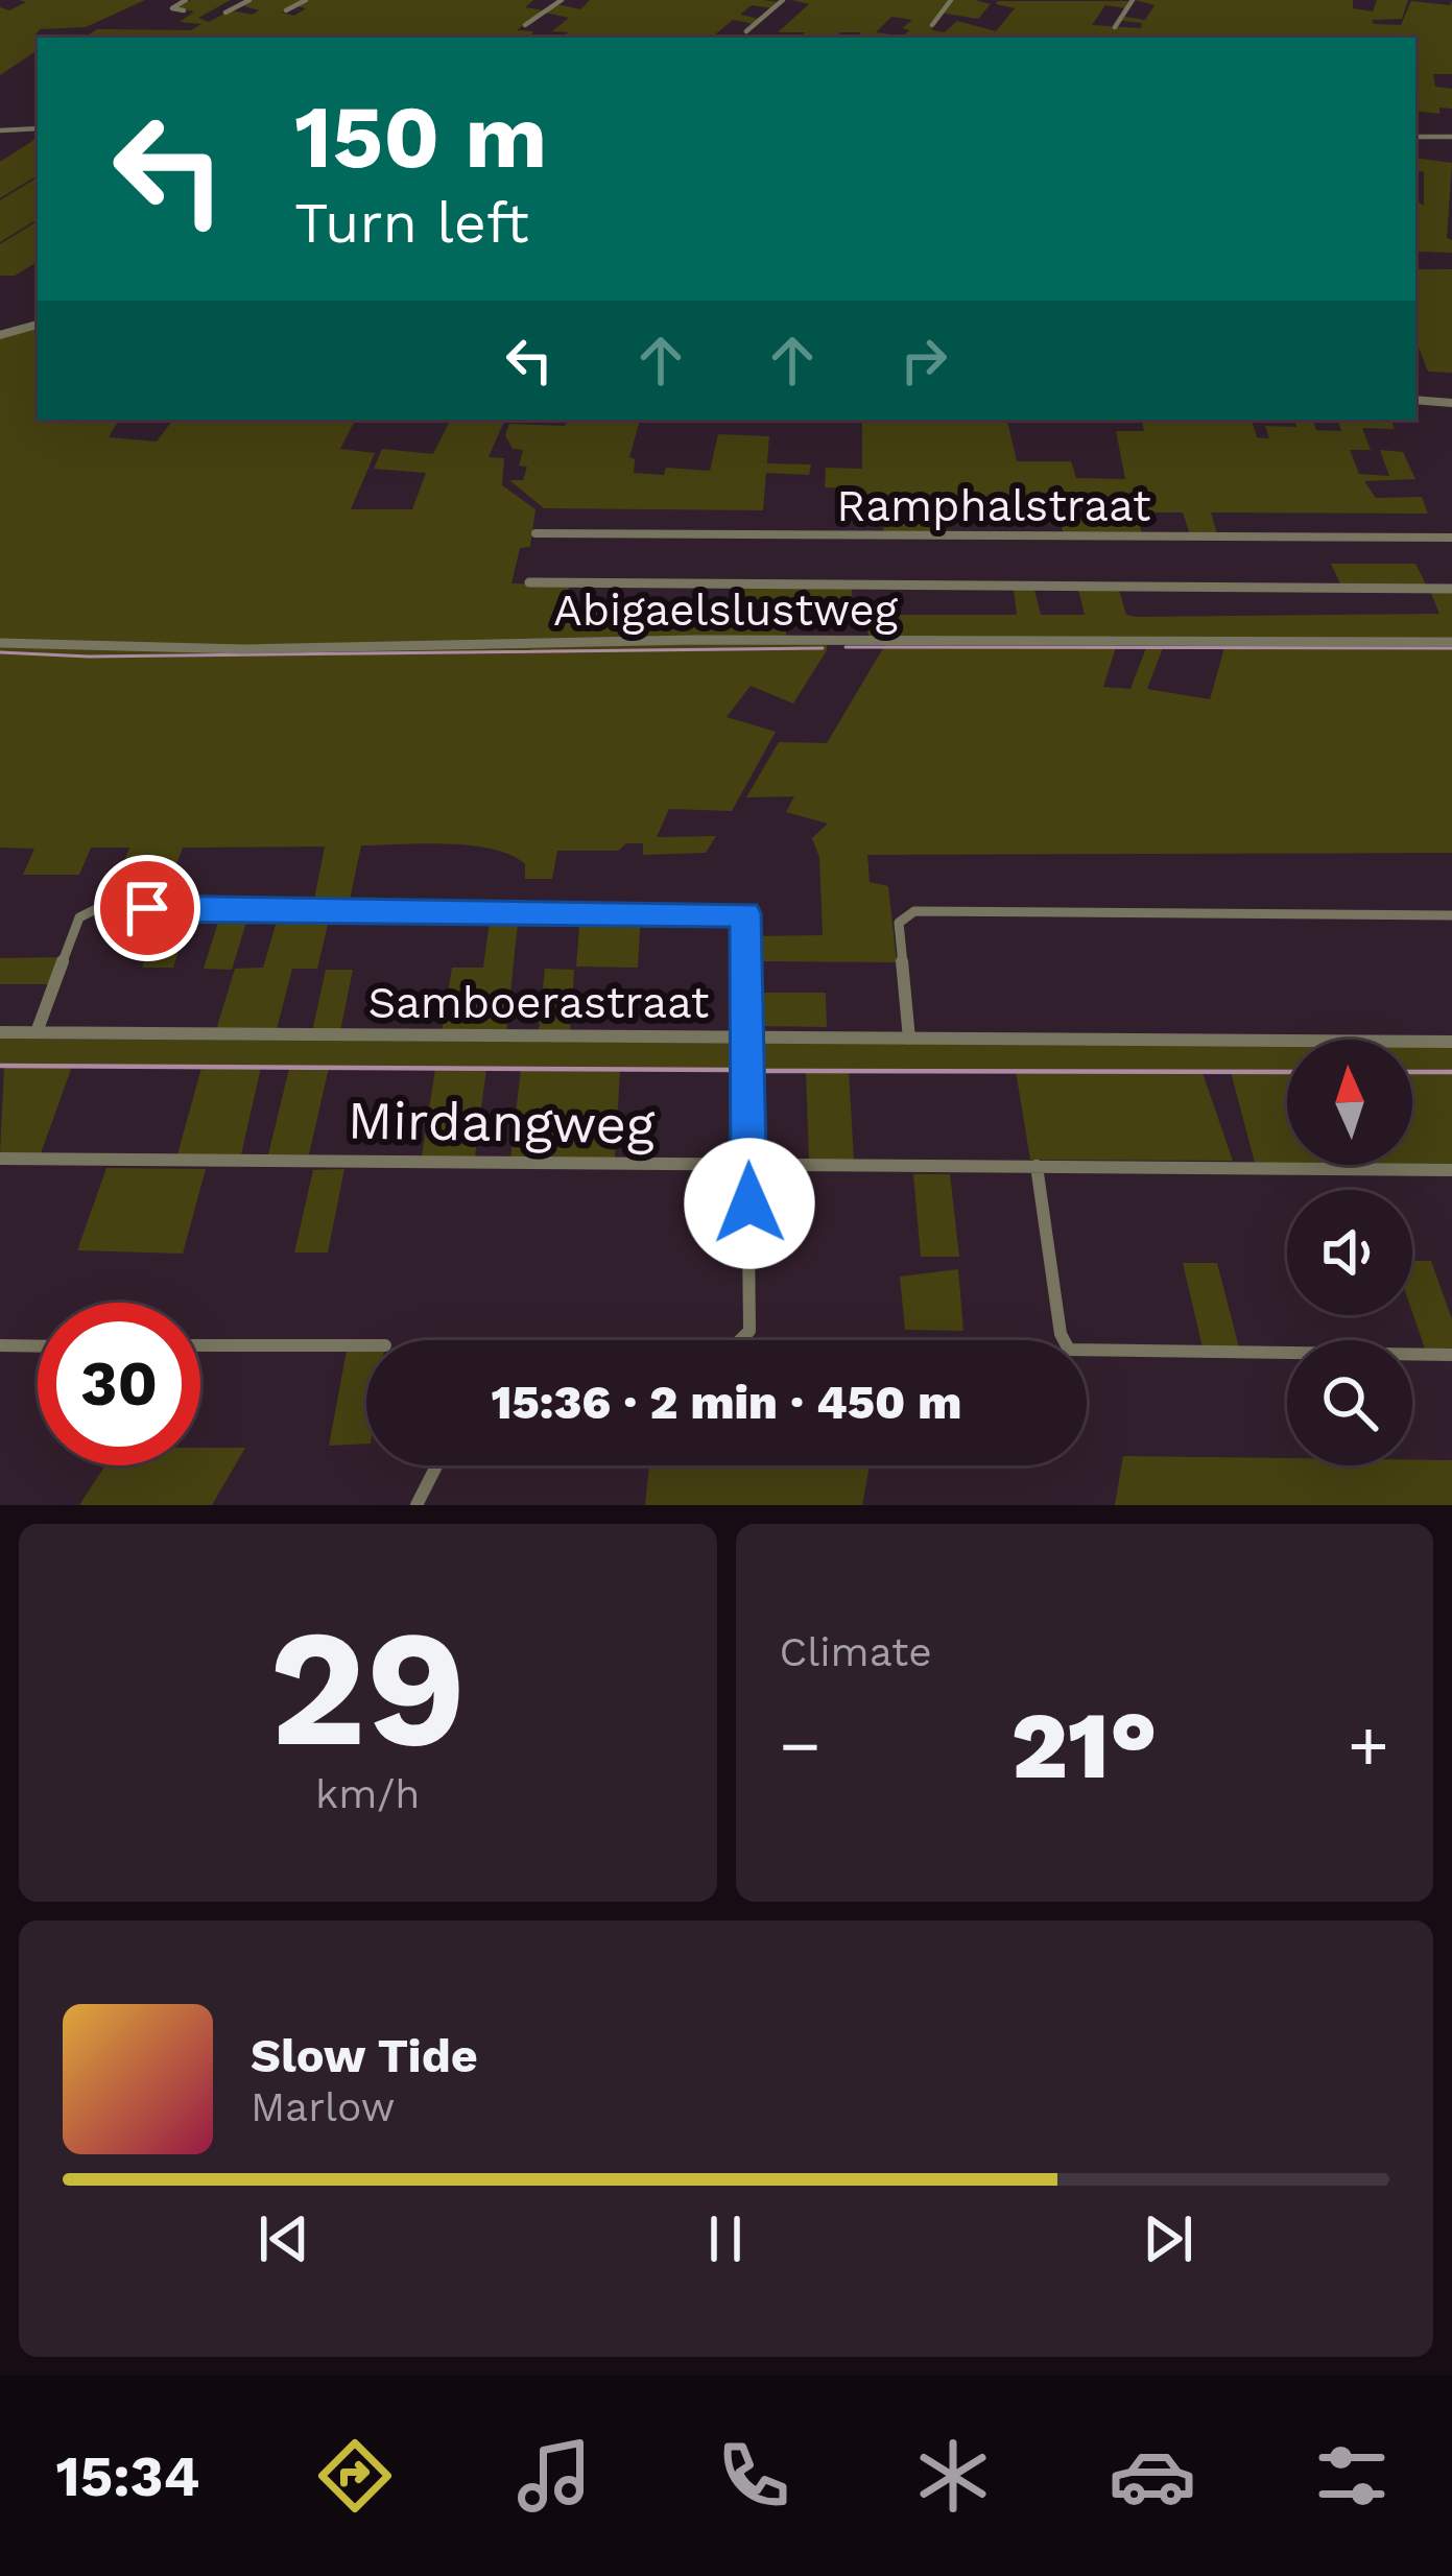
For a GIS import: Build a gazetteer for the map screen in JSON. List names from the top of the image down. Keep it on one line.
{"streets":{"street":["Ramphalstraat","Abigaelslustweg","Samboerastraat","Mirdangweg"]},"north":"top","page":{"turn":["150 m","Turn left"],"limit":"30","trip":"15:36 · 2 min · 450 m","tile":[["29","km/h"],"Climate"],"heat":["−","21°","+"],"song":["Slow Tide","Marlow"],"tabs":"15:34"}}
